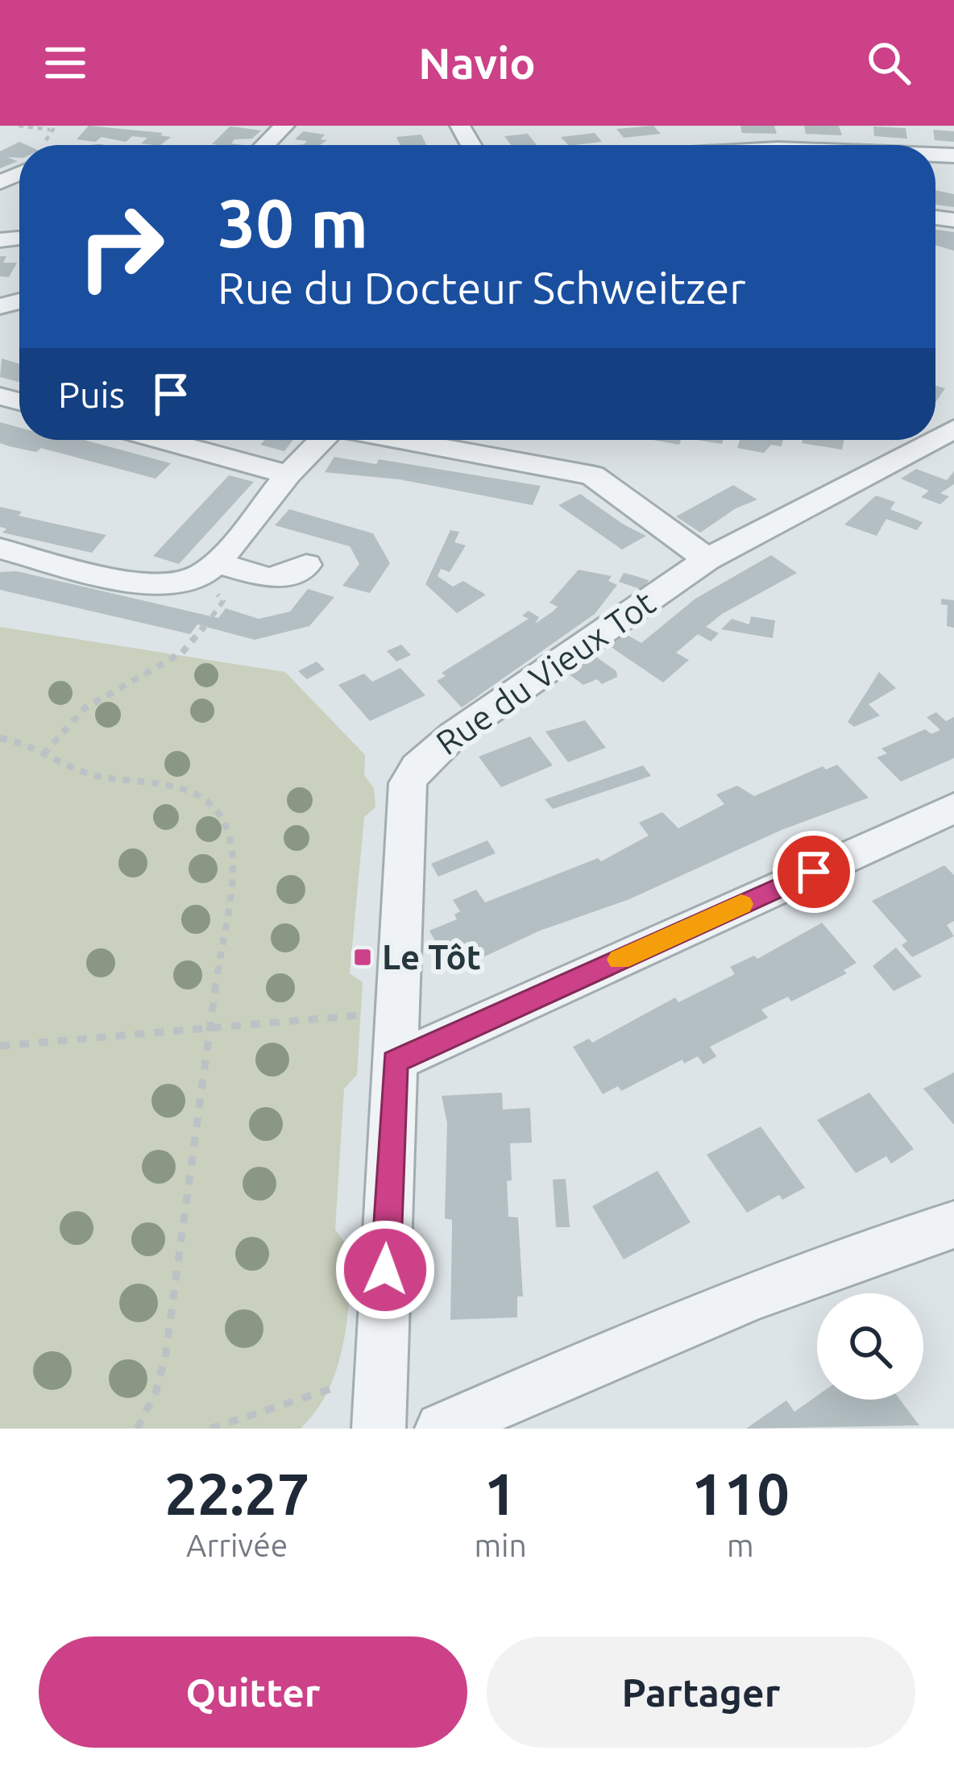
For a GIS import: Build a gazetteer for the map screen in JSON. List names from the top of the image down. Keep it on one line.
{"streets":{"street":["Rue du Vieux Tot"]},"places":{"transit":["Le Tôt"]},"page":{"header":"Navio","turn":["30 m","Rue du Docteur Schweitzer"],"then":"Puis","eta":["22:27","Arrivée","1","min","110","m"],"buttons":["Quitter","Partager"]}}
